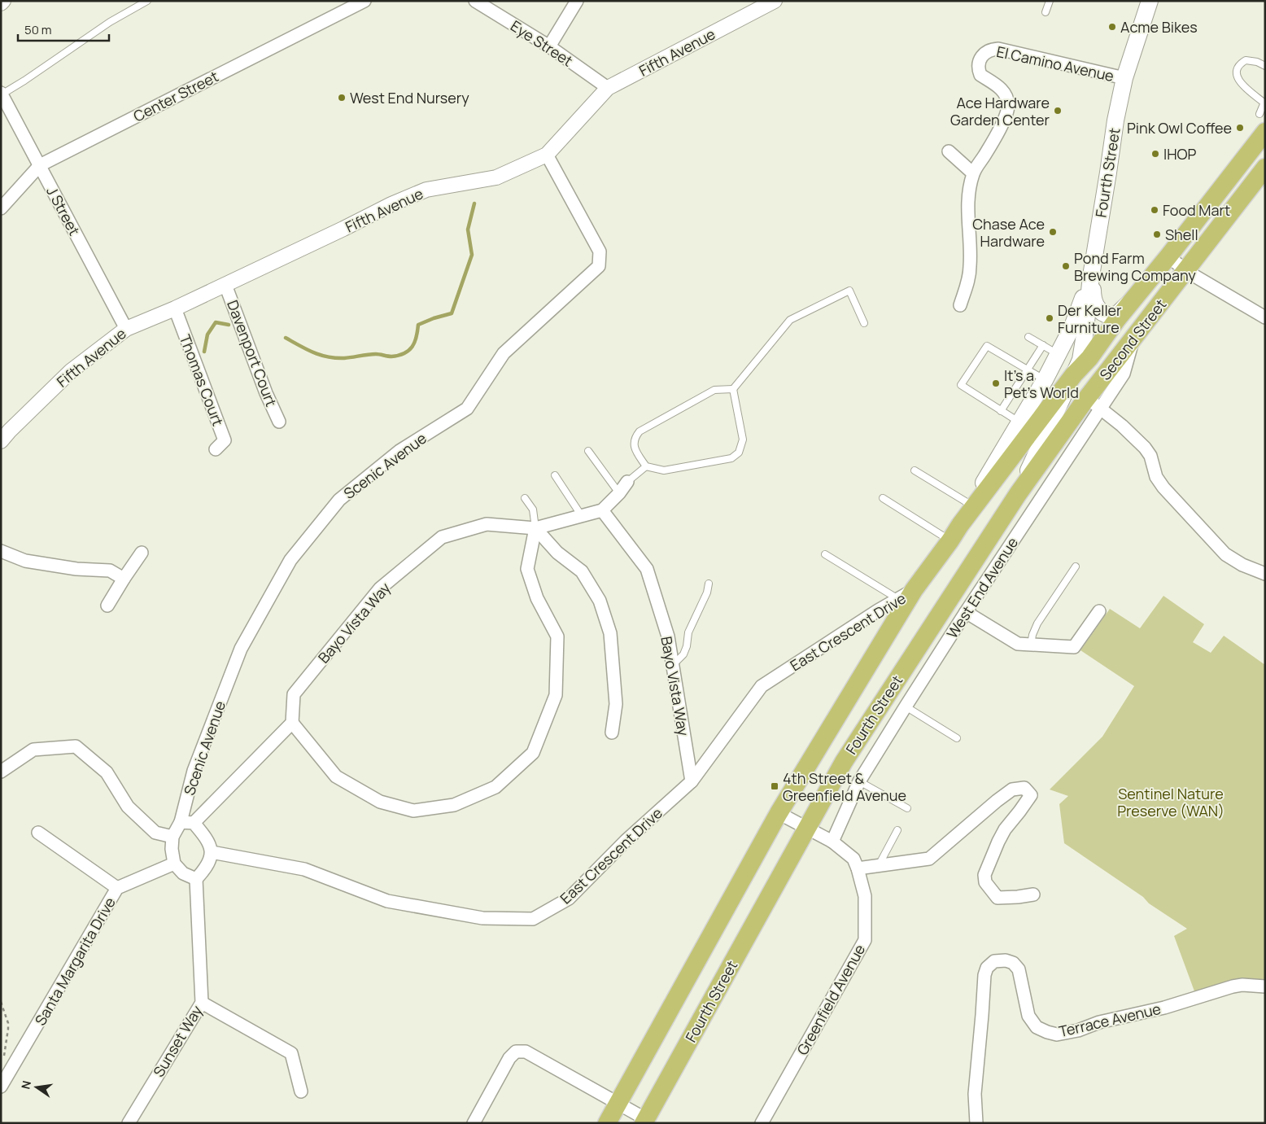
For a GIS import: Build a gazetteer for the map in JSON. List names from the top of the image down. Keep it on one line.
{"streets":{"main road":["Fourth Street","Second Street"],"street":["Eye Street","Fifth Avenue","El Camino Avenue","Center Street","J Street","Davenport Court","Thomas Court","Scenic Avenue","West End Avenue","Bayo Vista Way","East Crescent Drive","Santa Margarita Drive","Greenfield Avenue","Terrace Avenue","Sunset Way"]},"crossings":[["Eye Street","Fifth Avenue"],["Fifth Avenue","J Street"],["Fifth Avenue","Davenport Court"],["Fifth Avenue","Thomas Court"],["Fifth Avenue","Scenic Avenue"],["El Camino Avenue","Fourth Street"],["Center Street","J Street"],["Fourth Street","Second Street"],["Fourth Street","East Crescent Drive"],["Fourth Street","Greenfield Avenue"],["Second Street","West End Avenue"],["Scenic Avenue","East Crescent Drive"],["Scenic Avenue","Santa Margarita Drive"],["Scenic Avenue","Sunset Way"],["West End Avenue","Greenfield Avenue"],["Bayo Vista Way","East Crescent Drive"],["East Crescent Drive","Santa Margarita Drive"],["East Crescent Drive","Sunset Way"],["Santa Margarita Drive","Sunset Way"]],"parks":["Sentinel Nature Preserve (WAN)"],"places":{"other":["Acme Bikes","West End Nursery","Ace Hardware Garden Center","Pink Owl Coffee","IHOP","Food Mart","Chase Ace Hardware","Shell","Pond Farm Brewing Company","Der Keller Furniture","It's a Pet's World"],"transit":["4th Street & Greenfield Avenue"]},"scale_bar":"50 m","north":"left"}
